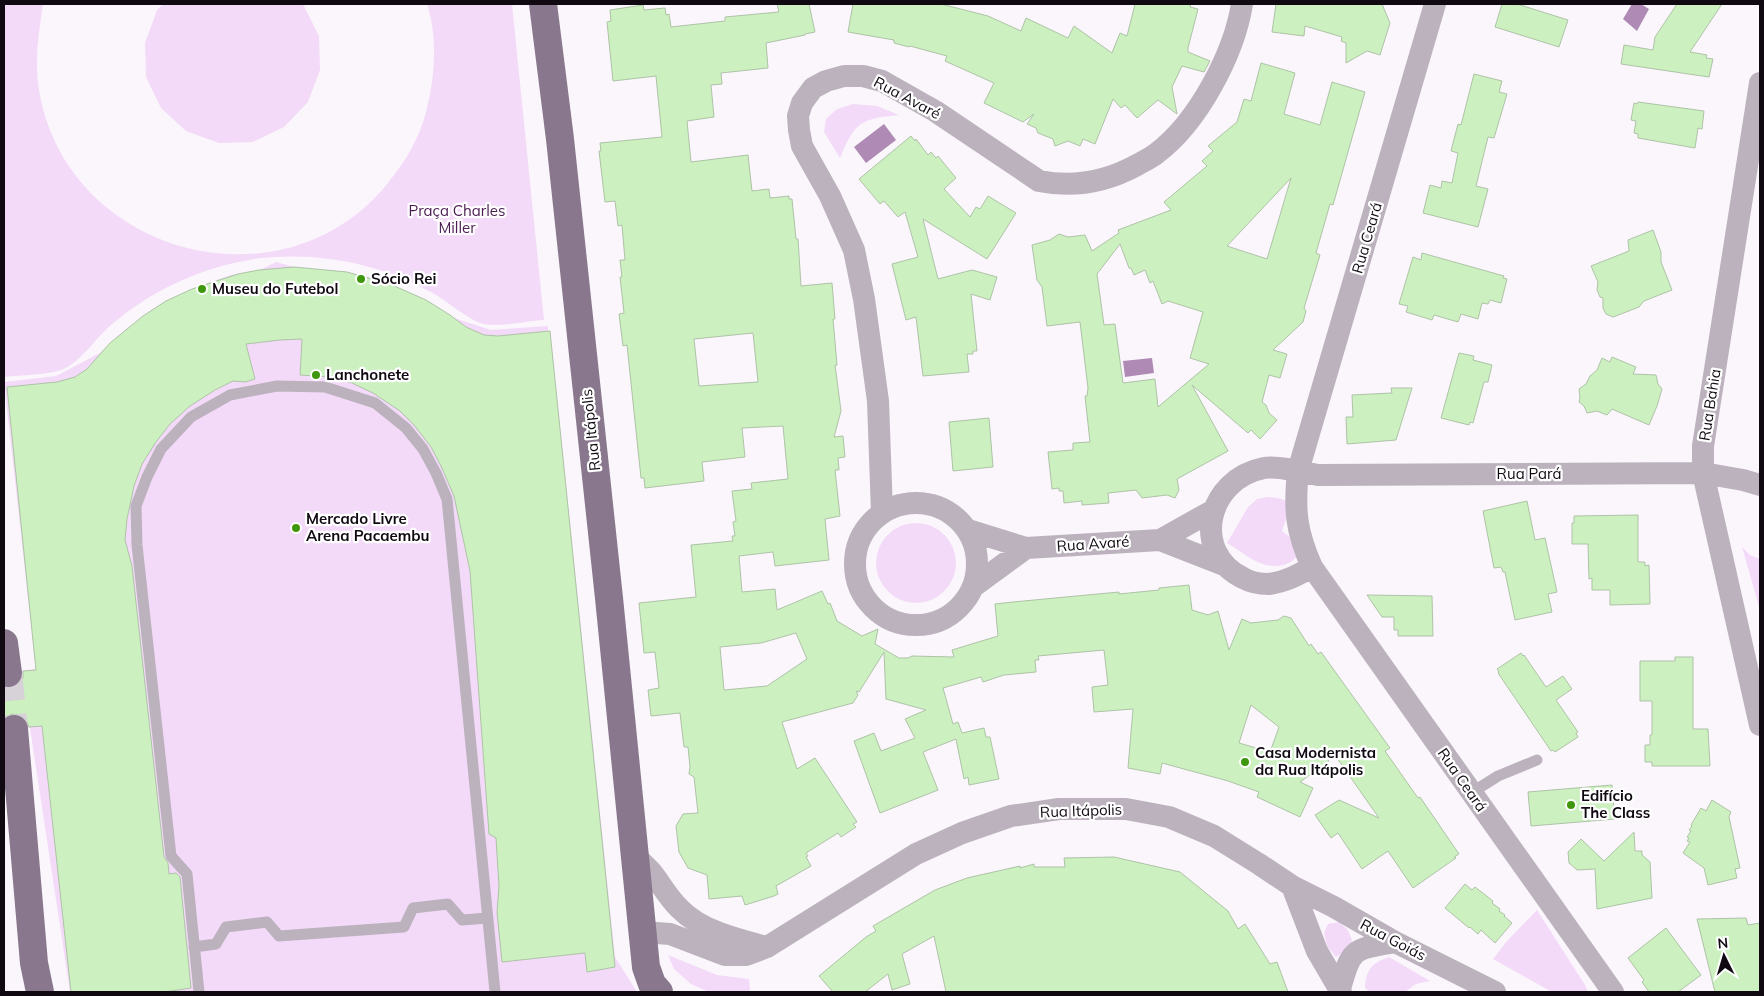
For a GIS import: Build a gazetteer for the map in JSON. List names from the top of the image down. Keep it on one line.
{"streets":{"main road":["Rua Itápolis"],"street":["Rua Avaré","Rua Ceará","Rua Bahia","Rua Pará","Rua Goiás"]},"crossings":[["Rua Avaré","Rua Ceará"],["Rua Avaré","Rua Pará"],["Rua Ceará","Rua Pará"],["Rua Bahia","Rua Pará"],["Rua Itápolis","Rua Goiás"]],"parks":["Praça Charles Miller"],"places":["Sócio Rei","Museu do Futebol","Lanchonete","Mercado Livre Arena Pacaembu","Casa Modernista da Rua Itápolis","Edifício The Class"],"north":"top"}
